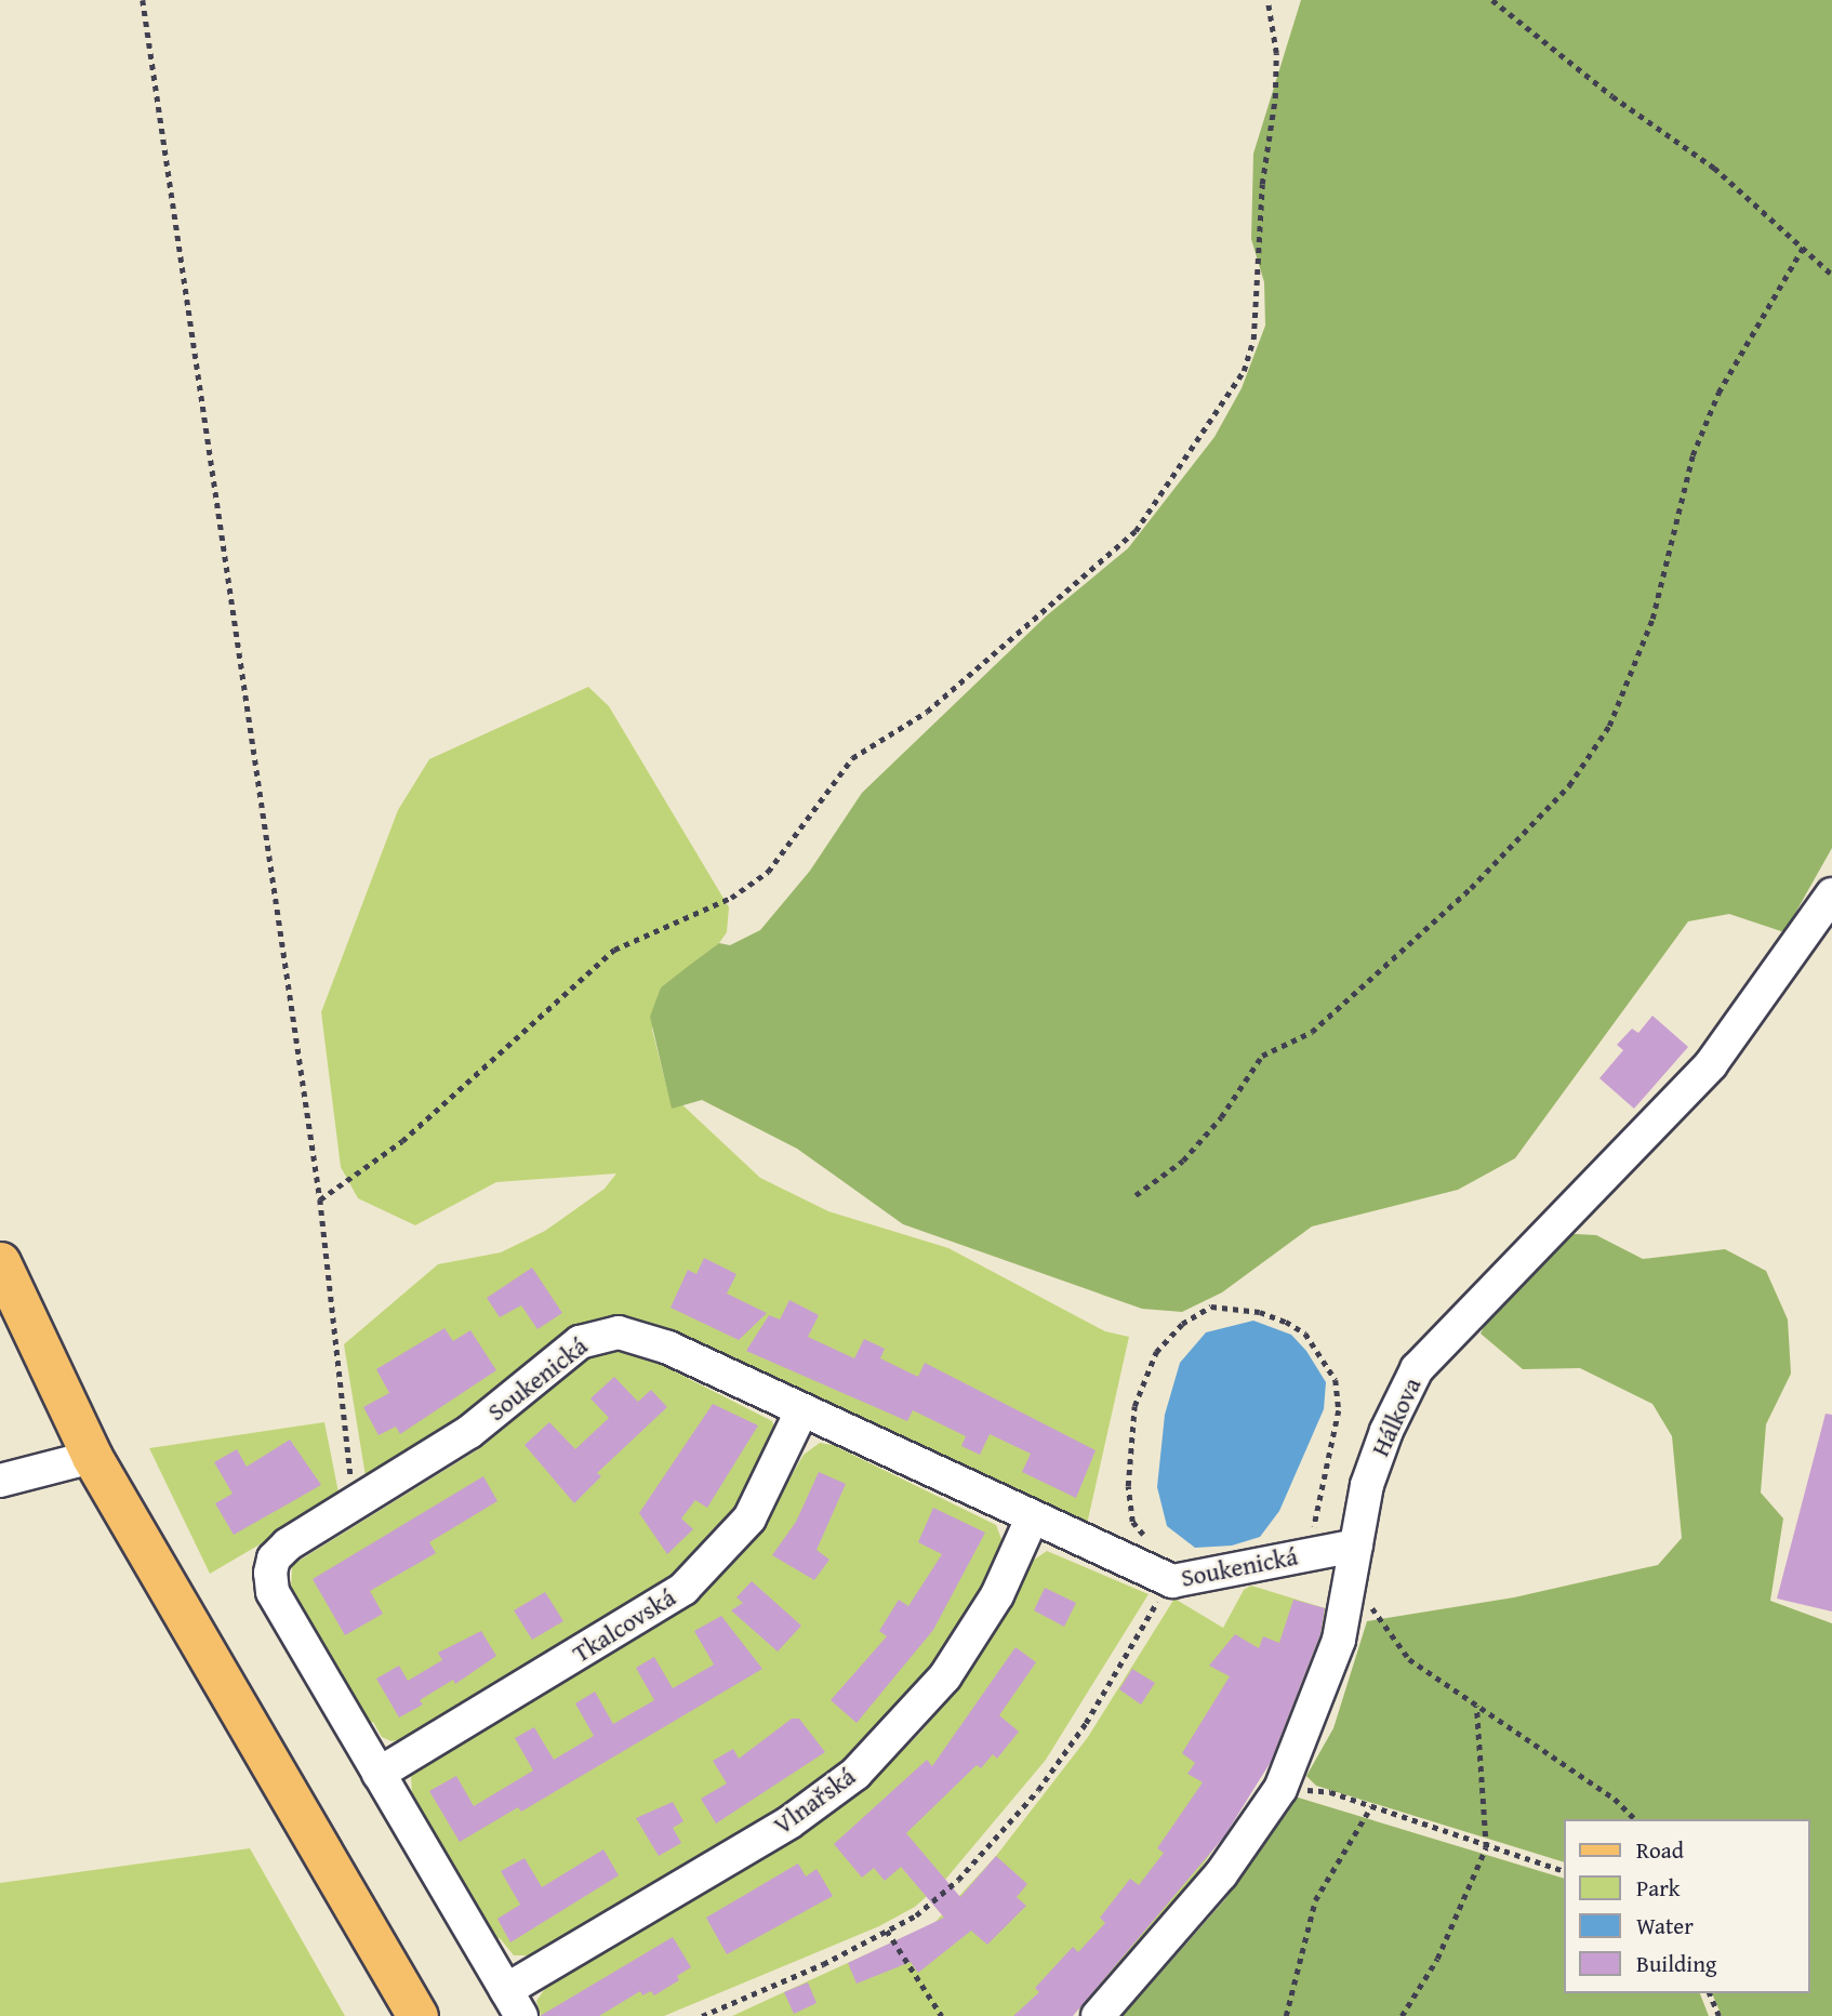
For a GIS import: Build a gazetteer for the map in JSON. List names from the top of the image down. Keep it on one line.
{"streets":{"street":["Soukenická","Hálkova","Tkalcovská","Vlnařská"]},"crossings":[["Soukenická","Hálkova"],["Soukenická","Tkalcovská"],["Soukenická","Vlnařská"]],"legend":["Road","Park","Water","Building"]}
